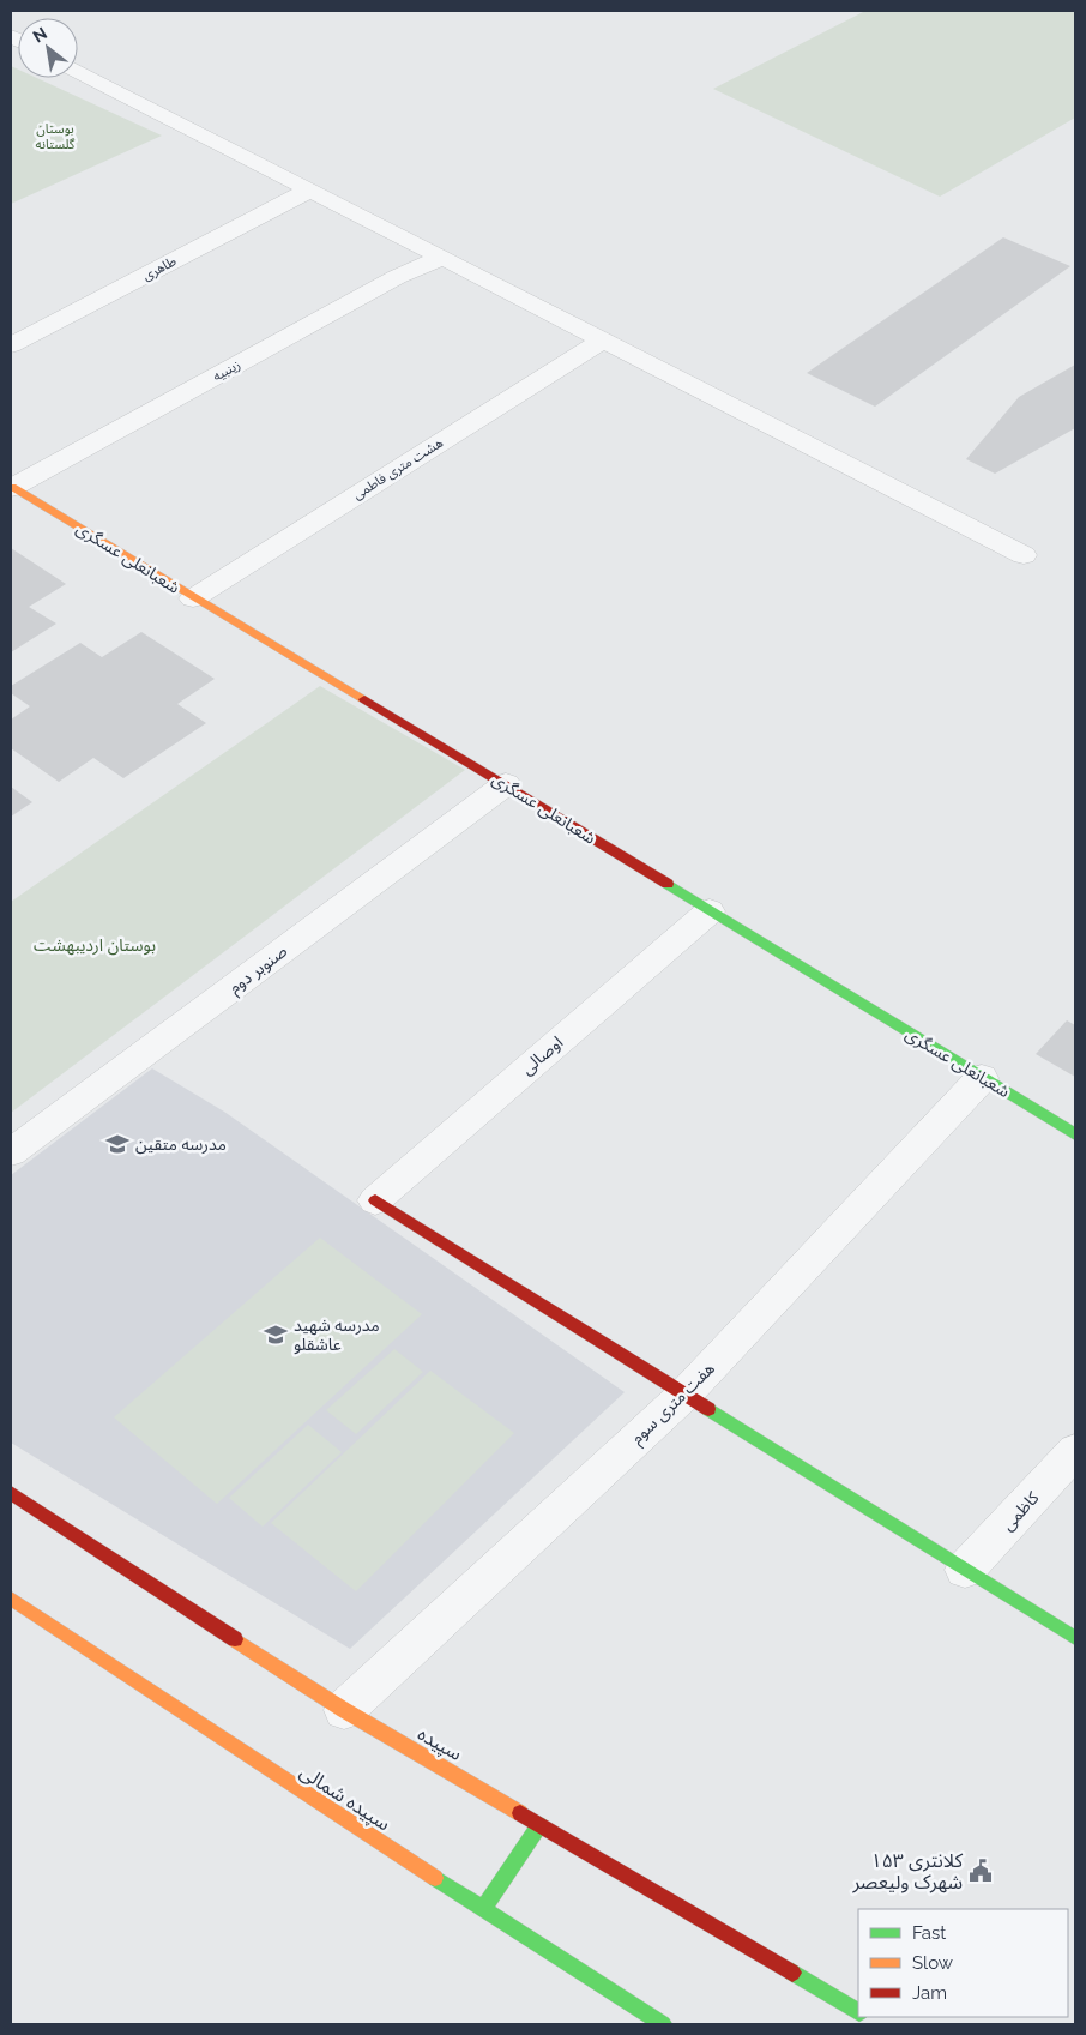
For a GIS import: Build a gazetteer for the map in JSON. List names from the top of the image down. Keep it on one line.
{"streets":{"street":["طاهری","زینبیه","هشت متری فاطمی","شعبانعلی عسگری","صنوبر دوم","اوصالی","هفت متری سوم","کاظمی","سپیده","سپیده شمالی"]},"crossings":[["زینبیه","شعبانعلی عسگری"],["هشت متری فاطمی","شعبانعلی عسگری"],["شعبانعلی عسگری","صنوبر دوم"],["شعبانعلی عسگری","اوصالی"],["شعبانعلی عسگری","هفت متری سوم"],["هفت متری سوم","سپیده"]],"parks":["بوستان گلستانه","بوستان اردیبهشت"],"places":{"school or university":["مدرسه متقین","مدرسه شهید عاشقلو"],"public building":["کلانتری ۱۵۳ شهرک ولیعصر"]},"legend":["Fast","Slow","Jam"],"north":"top left"}
